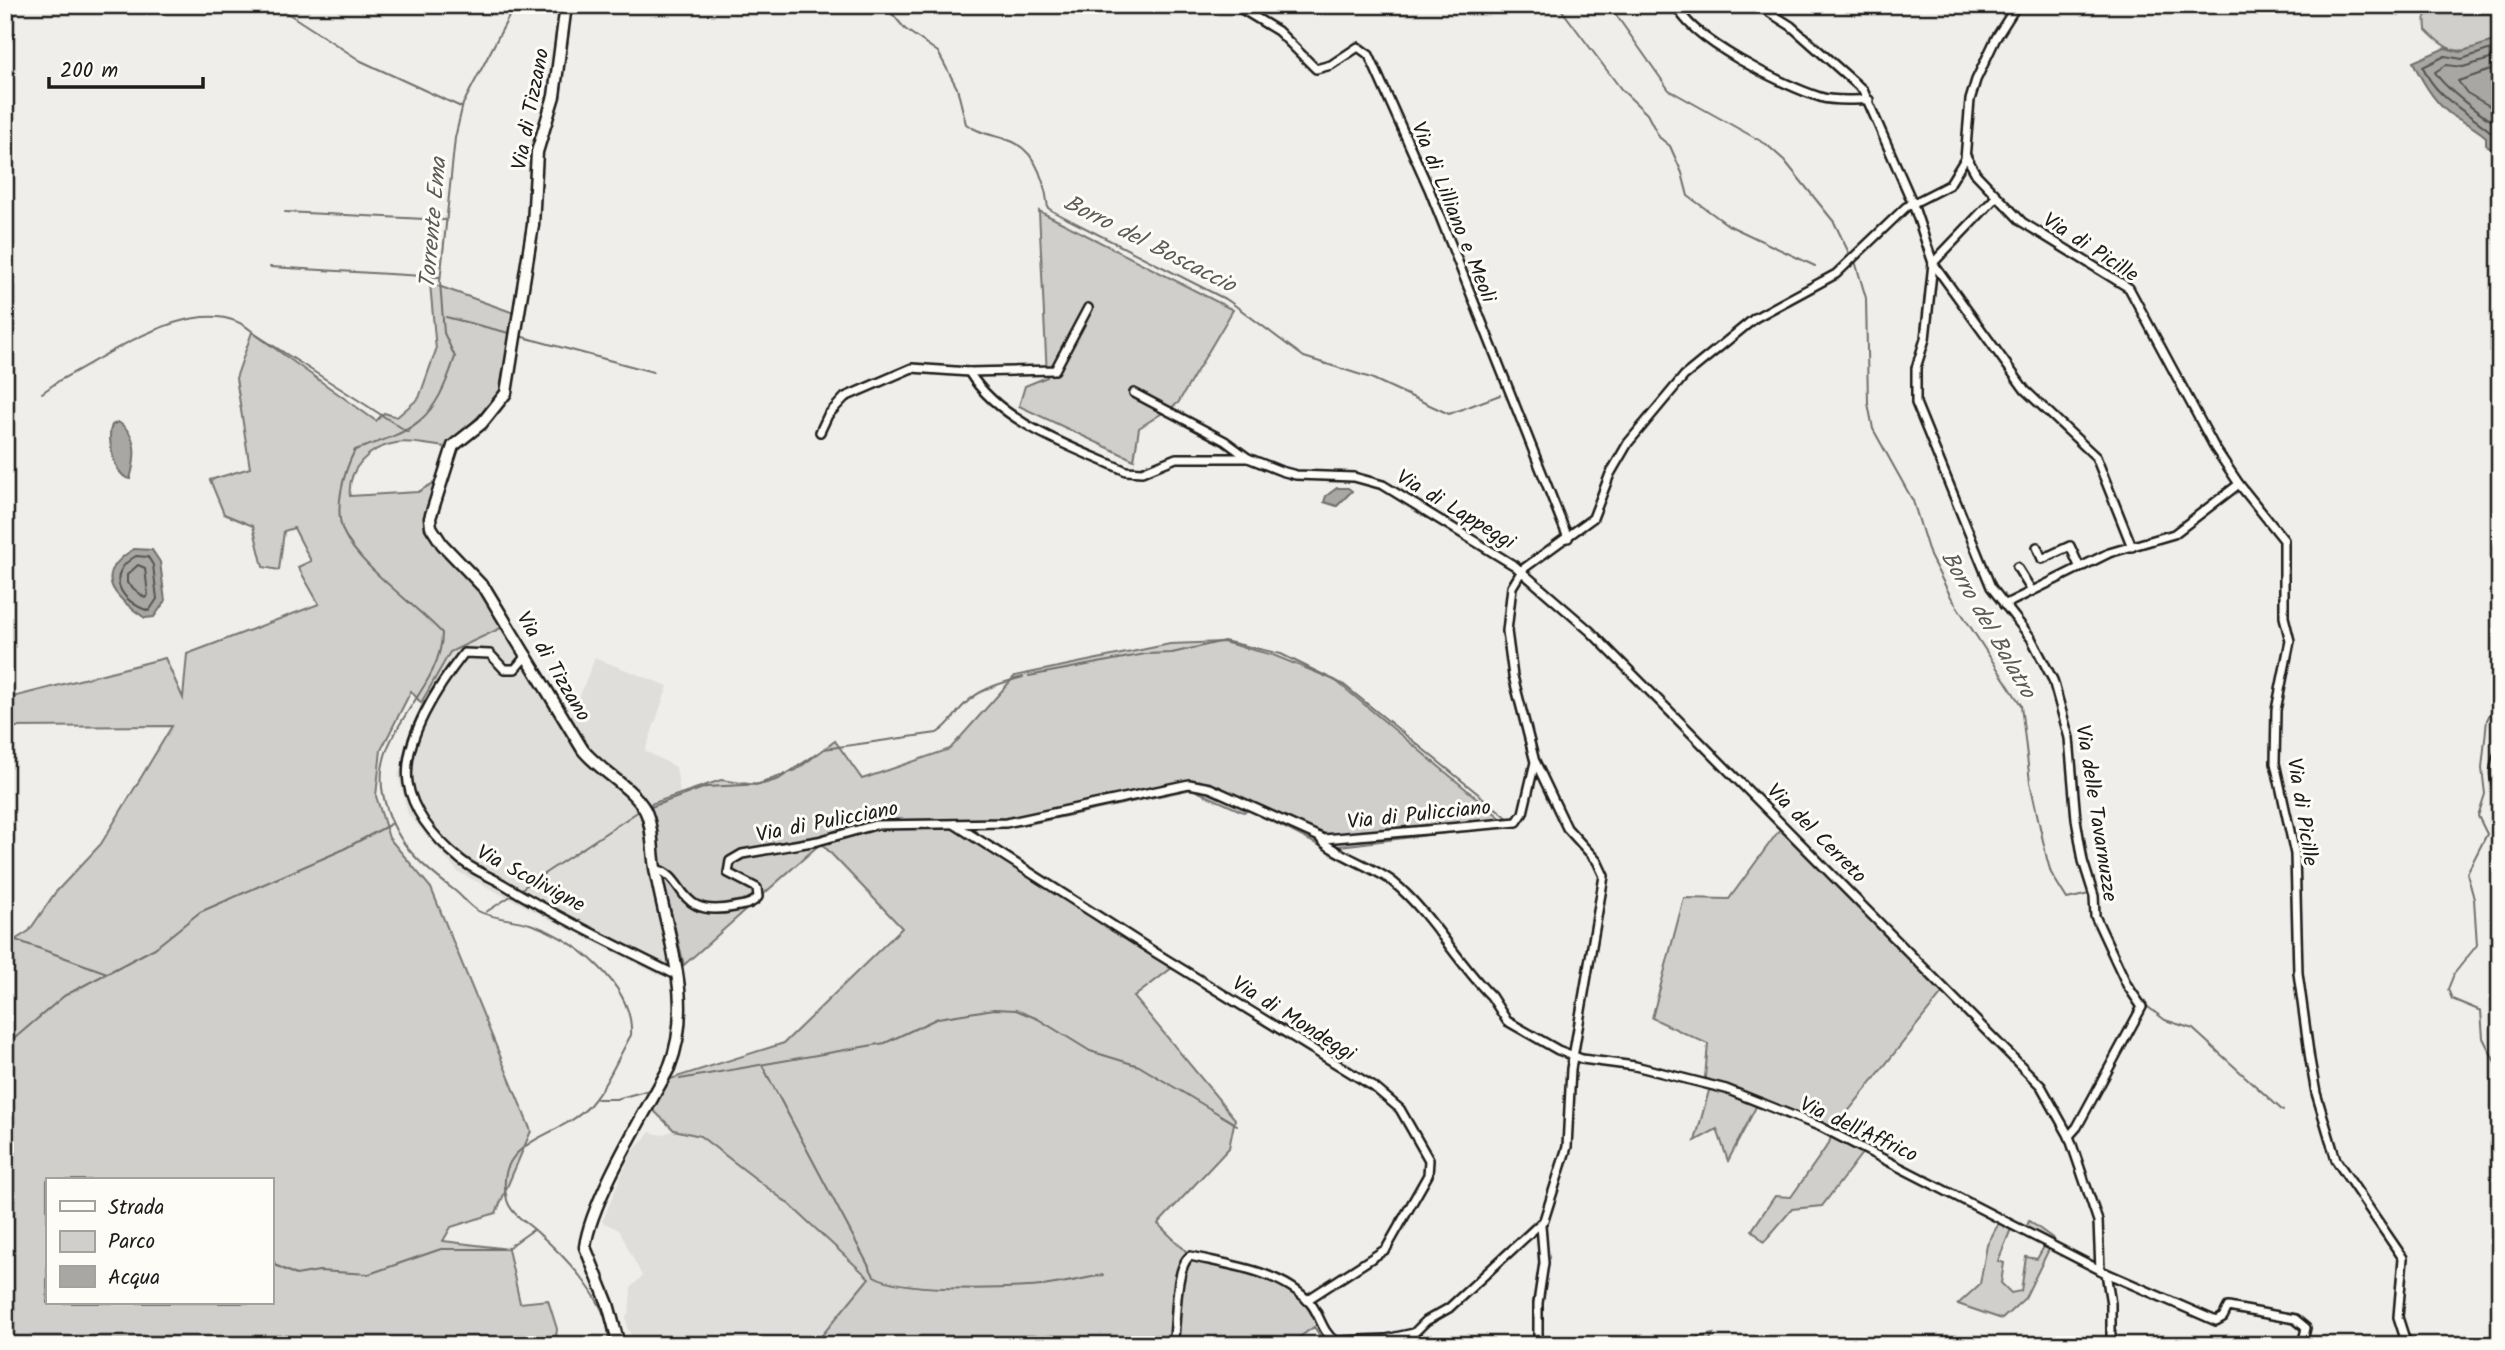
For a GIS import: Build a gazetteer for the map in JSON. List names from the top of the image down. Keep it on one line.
{"streets":{"main road":["Via di Tizzano"],"street":["Via di Lilliano e Meoli","Via di Picille","Via di Lappeggi","Via delle Tavarnuzze","Via di Pulicciano","Via del Cerreto","Via Scolivigne","Via di Mondeggi","Via dell'Affrico"]},"crossings":[["Via di Tizzano","Via di Pulicciano"],["Via di Tizzano","Via Scolivigne"],["Via di Lappeggi","Via di Pulicciano"],["Via di Lappeggi","Via del Cerreto"],["Via delle Tavarnuzze","Via del Cerreto"],["Via di Pulicciano","Via del Cerreto"],["Via di Pulicciano","Via di Mondeggi"]],"water":["Torrente Ema","Borro del Boscaccio","Borro del Balatro"],"legend":["Strada","Parco","Acqua"],"scale_bar":"200 m"}
